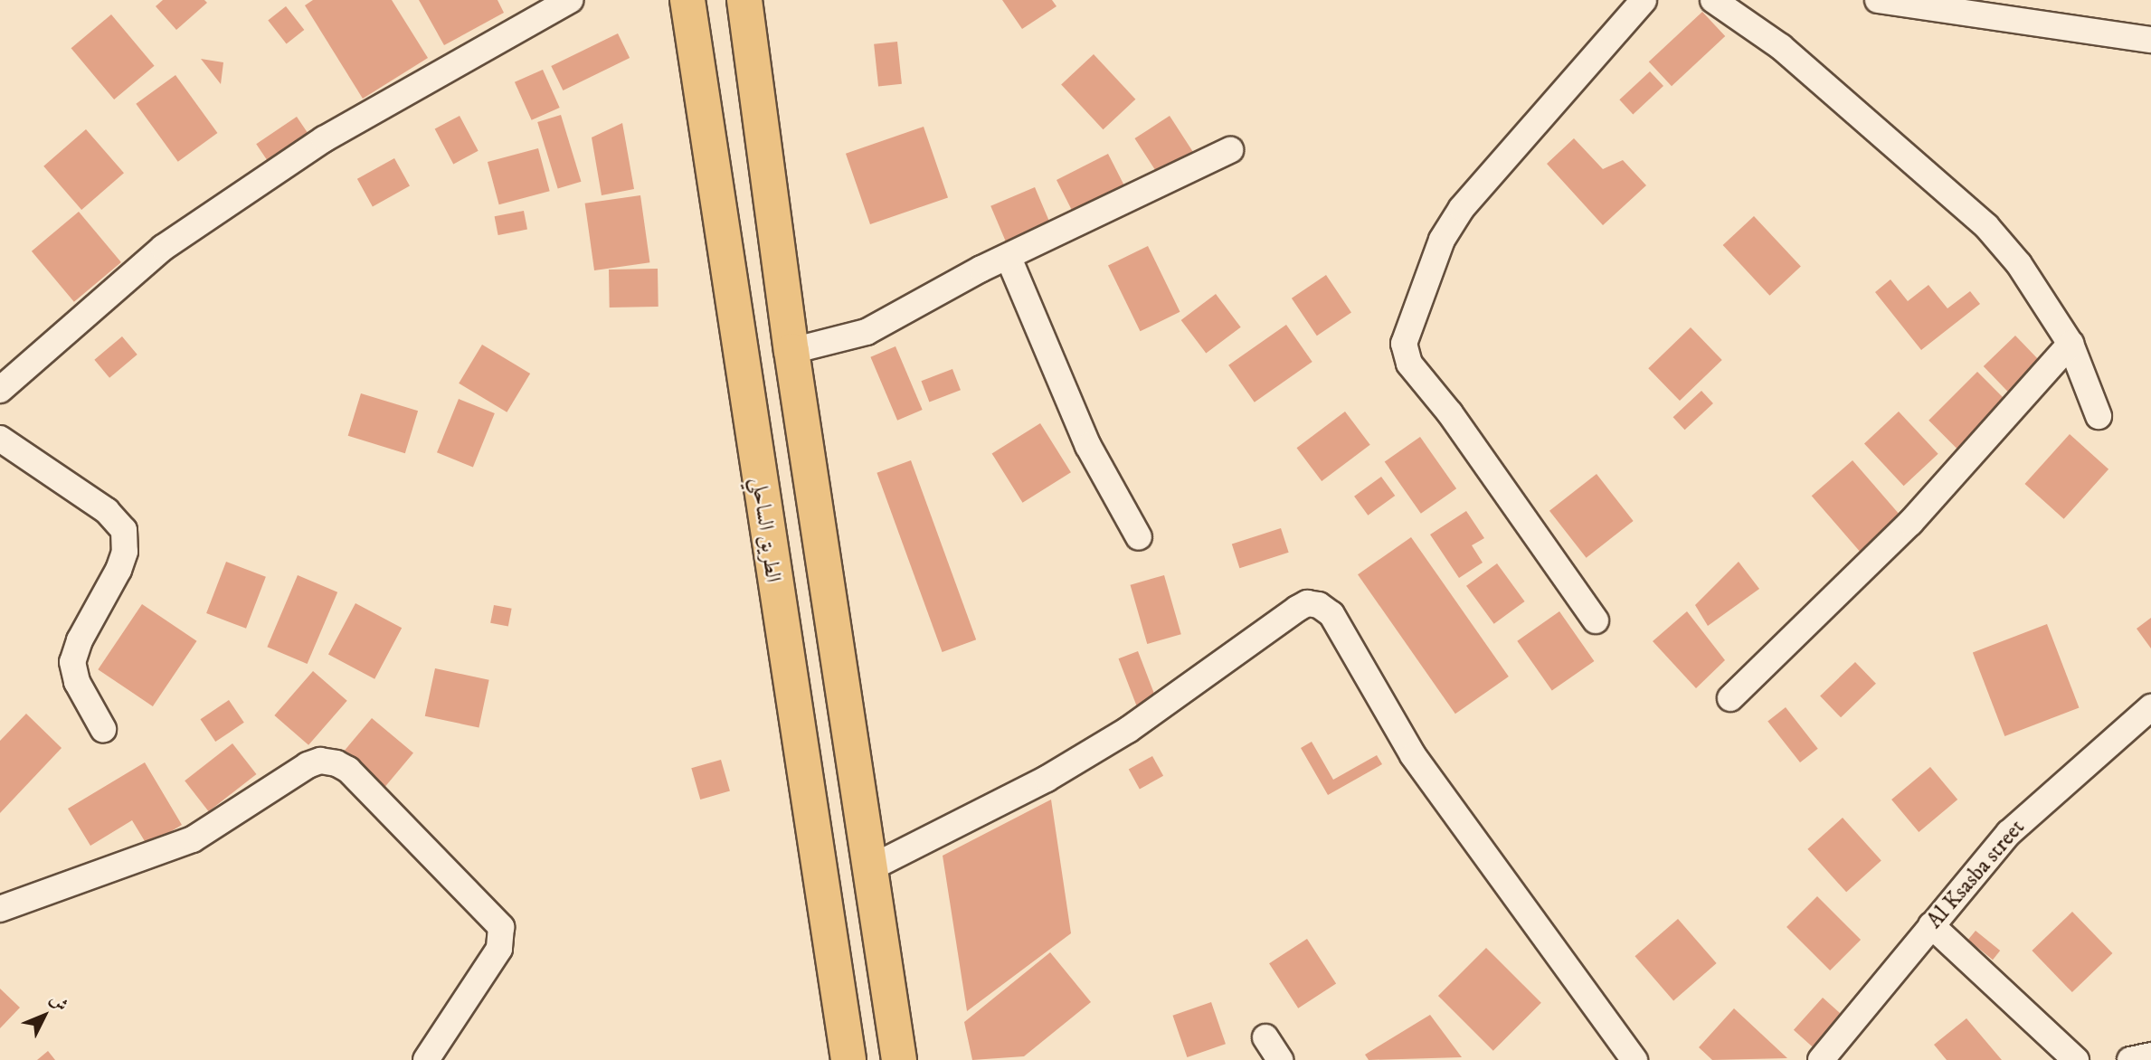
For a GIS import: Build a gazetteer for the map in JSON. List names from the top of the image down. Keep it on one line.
{"streets":{"highway":["الطريق الساحلي"],"street":["Al Ksasba street"]},"north":"top right"}
